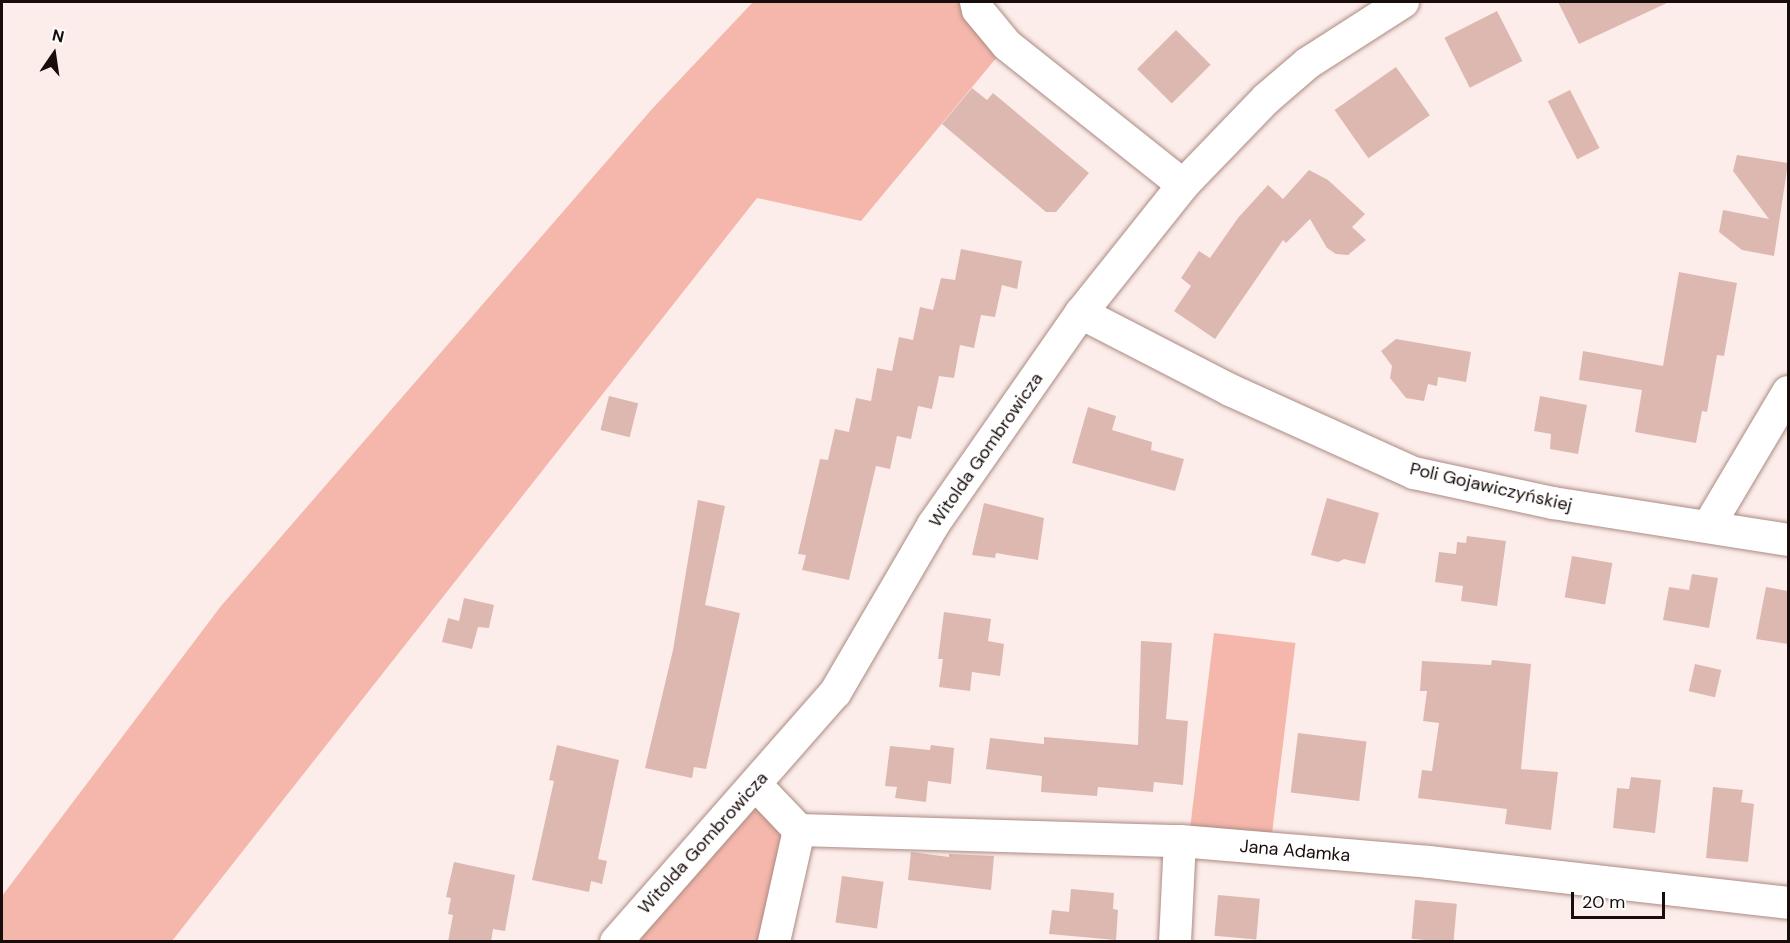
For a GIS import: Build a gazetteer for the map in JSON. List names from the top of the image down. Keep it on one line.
{"streets":{"street":["Witolda Gombrowicza","Poli Gojawiczyńskiej","Jana Adamka"]},"crossings":[["Witolda Gombrowicza","Poli Gojawiczyńskiej"]],"scale_bar":"20 m","north":"top"}
